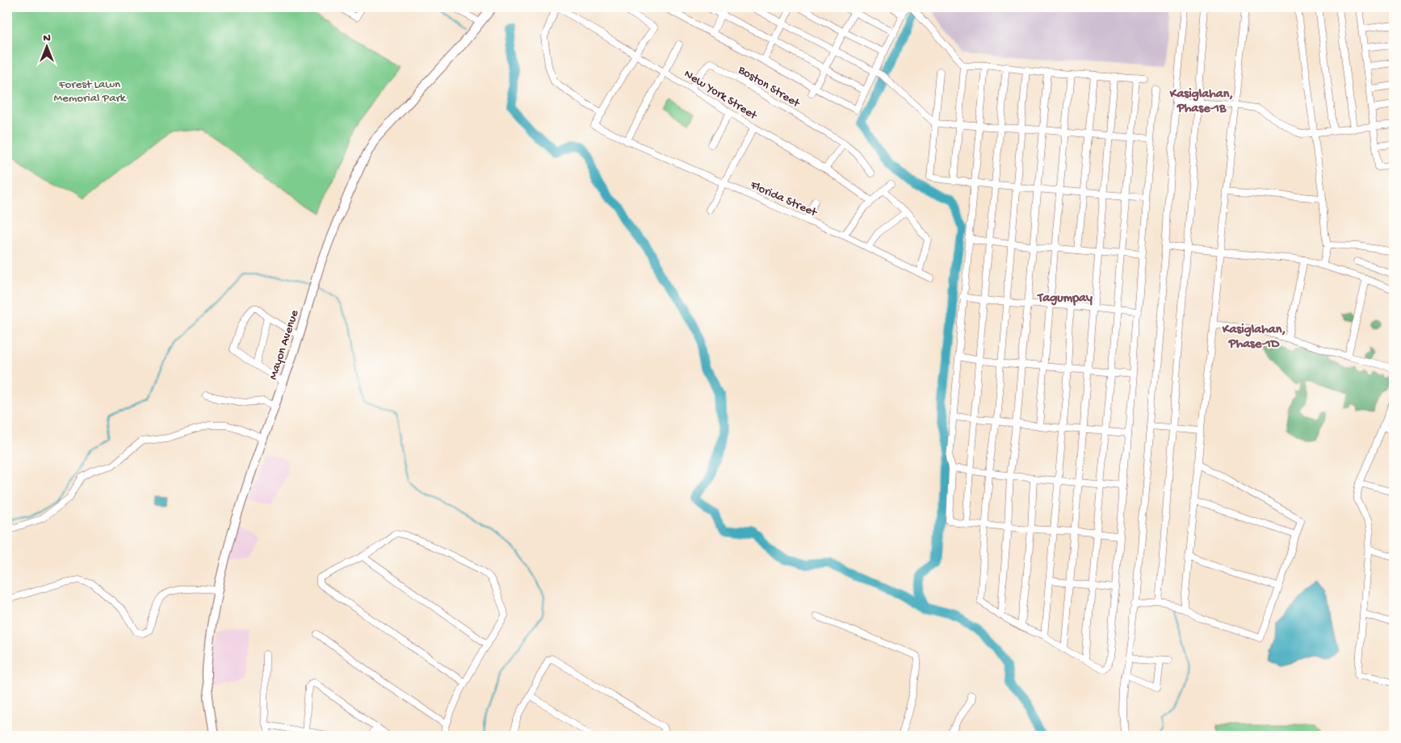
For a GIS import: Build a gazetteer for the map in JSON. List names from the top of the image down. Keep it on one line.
{"streets":{"main road":["Mayon Avenue"],"street":["Boston Street","New York Street","Florida Street"]},"crossings":[["Boston Street","New York Street"]],"districts":["Kasiglahan, Phase-1B","Tagumpay","Kasiglahan, Phase-1D"],"parks":["Forest Lawn Memorial Park"],"north":"top"}
